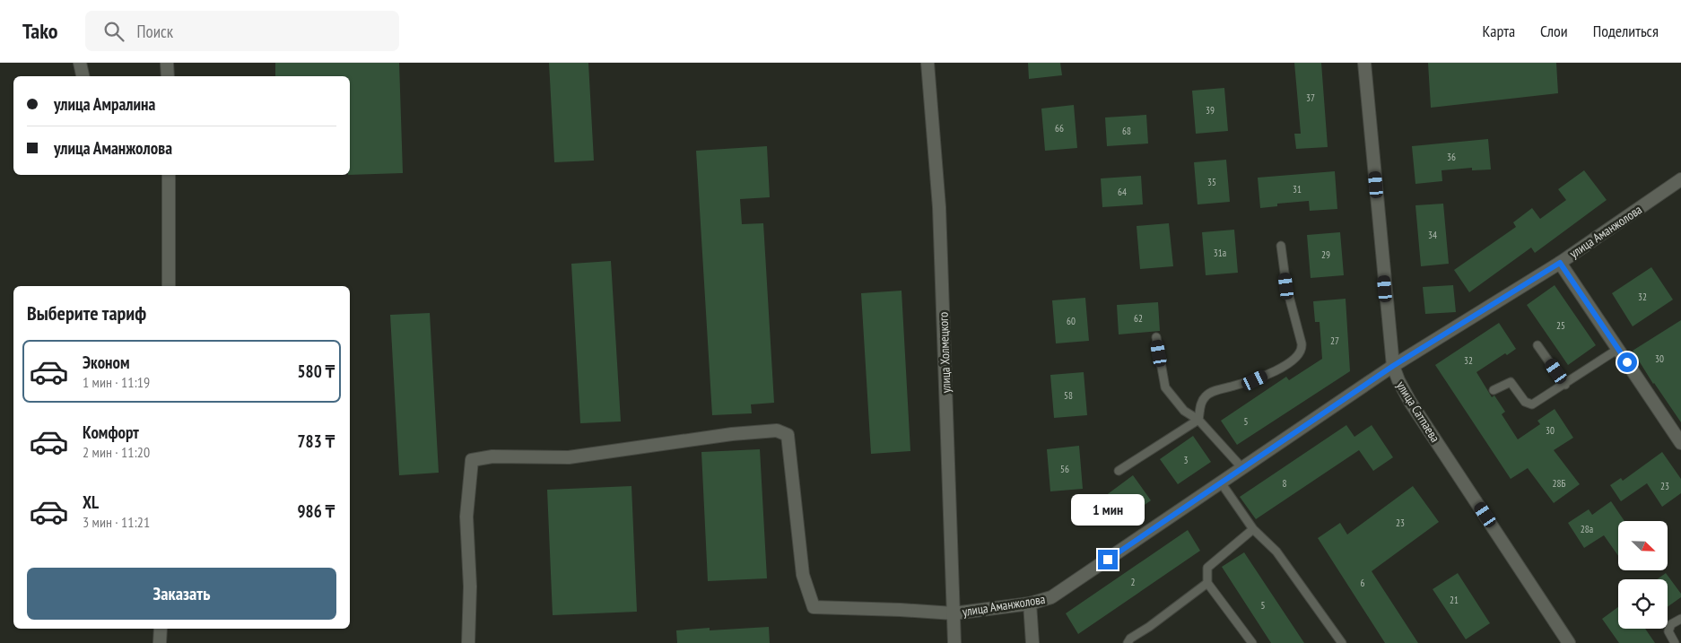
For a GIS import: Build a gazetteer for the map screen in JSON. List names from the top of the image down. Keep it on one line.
{"streets":{"street":["улица Аманжолова","улица Холмецкого","улица Сатпаева"]},"crossings":[["улица Аманжолова","улица Холмецкого"],["улица Аманжолова","улица Сатпаева"]],"house_numbers":["37","39","66","68","36","35","31","64","34","31а","29","32","62","60","25","27","30","32","58","5","30","3","56","8","28Б","23","23","28а","2","6","21","5"],"north":"bottom right","page":{"header":"Tako","search":"Поиск","nav":["Карта","Слои","Поделиться"],"banner":["улица Амралина","улица Аманжолова"],"heading":"Выберите тариф","list":[{"name":"Эконом","note":"1 мин · 11:19","value":"580 ₸"},{"name":"Комфорт","note":"2 мин · 11:20","value":"783 ₸"},{"name":"XL","note":"3 мин · 11:21","value":"986 ₸"}],"bubble":"1 мин","buttons":"Заказать"}}
